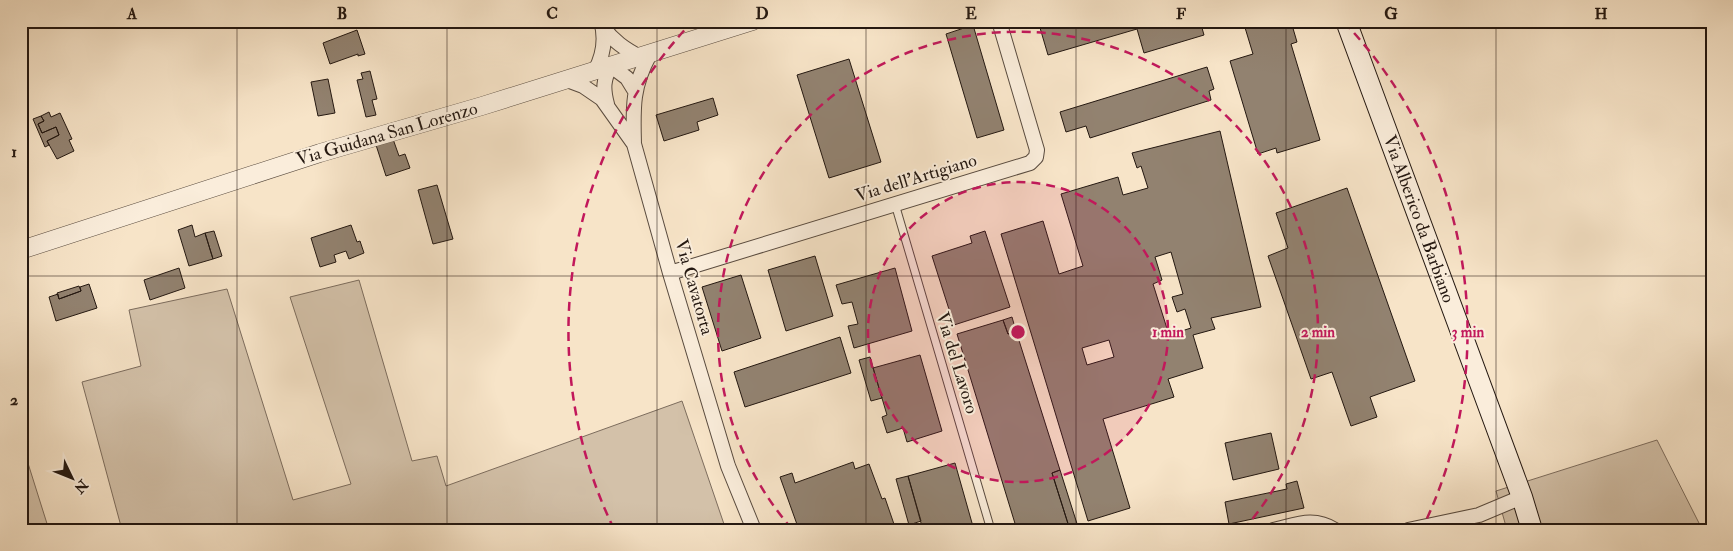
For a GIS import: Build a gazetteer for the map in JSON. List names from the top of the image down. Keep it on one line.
{"streets":{"main road":["Via Alberico da Barbiano"],"street":["Via Guidana San Lorenzo","Via dell'Artigiano","Via Cavatorta"],"lane":["Via del Lavoro"]},"crossings":[["Via Guidana San Lorenzo","Via Cavatorta"],["Via dell'Artigiano","Via Cavatorta"],["Via dell'Artigiano","Via del Lavoro"]],"north":"bottom right","grid":{"columns":["A","B","C","D","E","F","G","H"],"rows":["1","2"]},"rings":["1 min","2 min","3 min"]}
